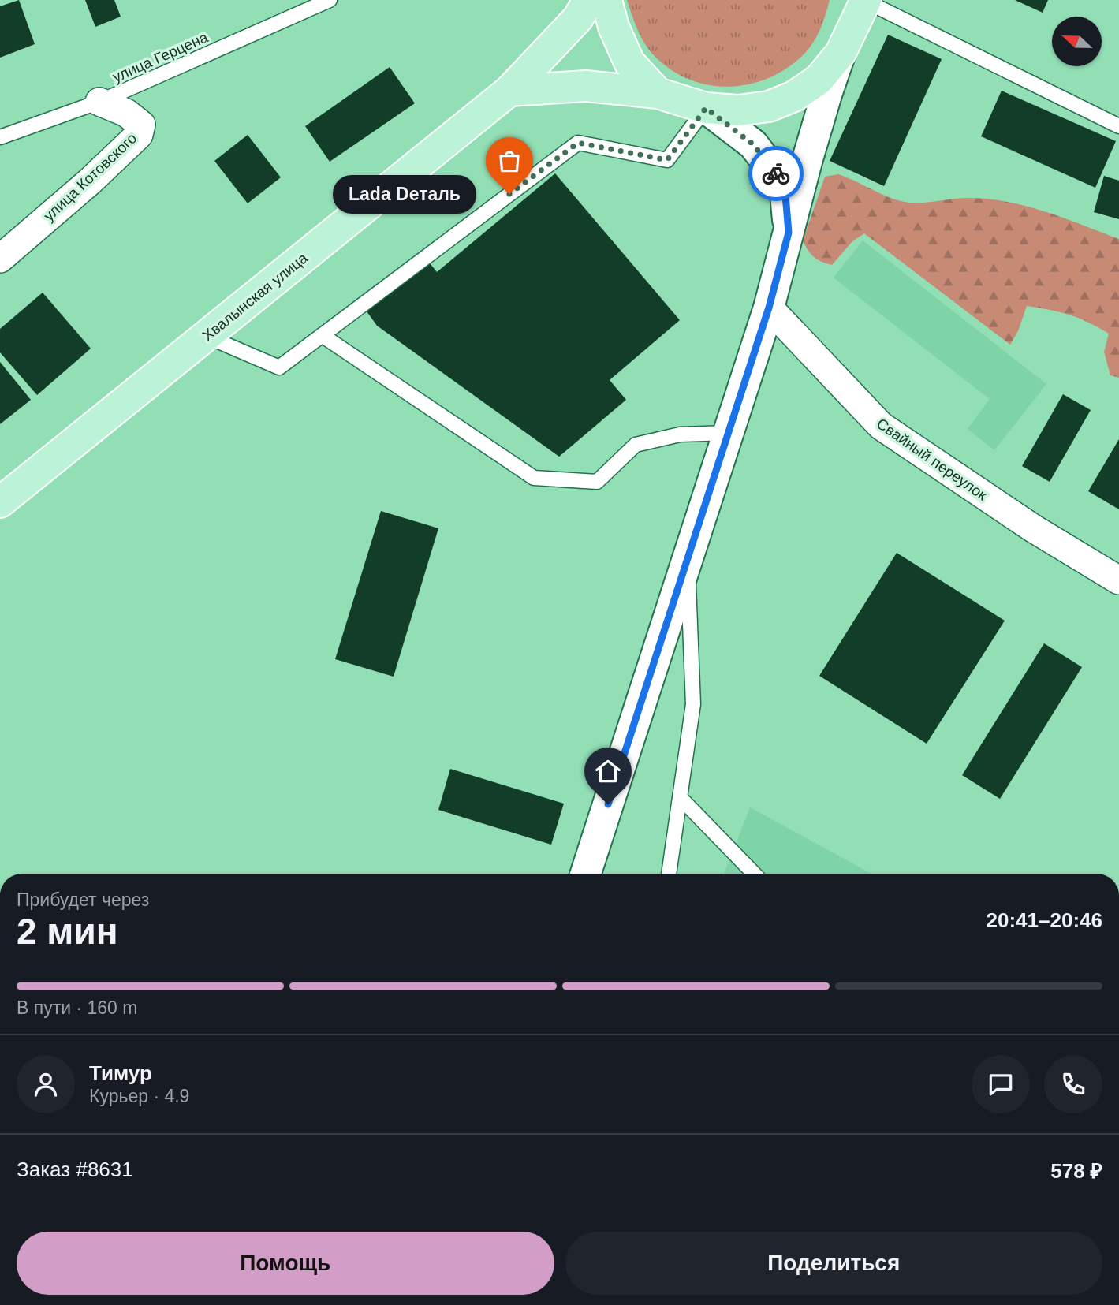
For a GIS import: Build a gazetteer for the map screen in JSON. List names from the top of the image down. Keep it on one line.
{"streets":{"main road":["Хвалынская улица"],"street":["улица Котовского","Свайный переулок"],"lane":["улица Герцена"]},"crossings":[["улица Герцена","улица Котовского"]],"places":["Lada Dеталь"],"north":"left","page":{"bubble":"Lada Dеталь","heading":["2 мин","Прибудет через","20:41–20:46"],"panel":["Тимур","Курьер · 4.9","Заказ #8631","578 ₽"],"bar":"В пути · 160 m","buttons":["Помощь","Поделиться"]}}
